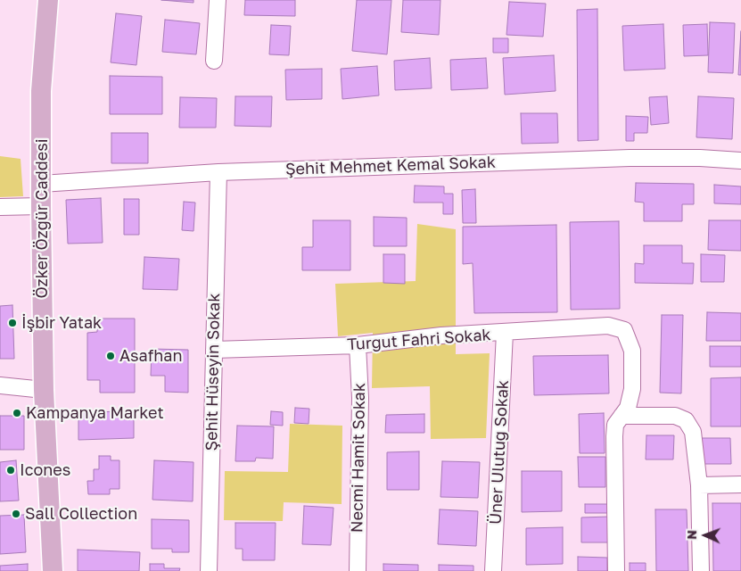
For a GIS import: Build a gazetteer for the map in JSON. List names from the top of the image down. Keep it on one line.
{"streets":{"main road":["Özker Özgür Caddesi"],"street":["Şehit Mehmet Kemal Sokak","Turgut Fahri Sokak","Şehit Hüseyin Sokak","Üner Ulutuğ Sokak","Necmi Hamit Sokak"]},"crossings":[["Şehit Mehmet Kemal Sokak","Özker Özgür Caddesi"],["Şehit Mehmet Kemal Sokak","Şehit Hüseyin Sokak"],["Turgut Fahri Sokak","Şehit Hüseyin Sokak"],["Turgut Fahri Sokak","Üner Ulutuğ Sokak"],["Turgut Fahri Sokak","Necmi Hamit Sokak"]],"places":["İşbir Yatak","Asafhan","Kampanya Market","Icones","Sall Collection"],"north":"left"}
